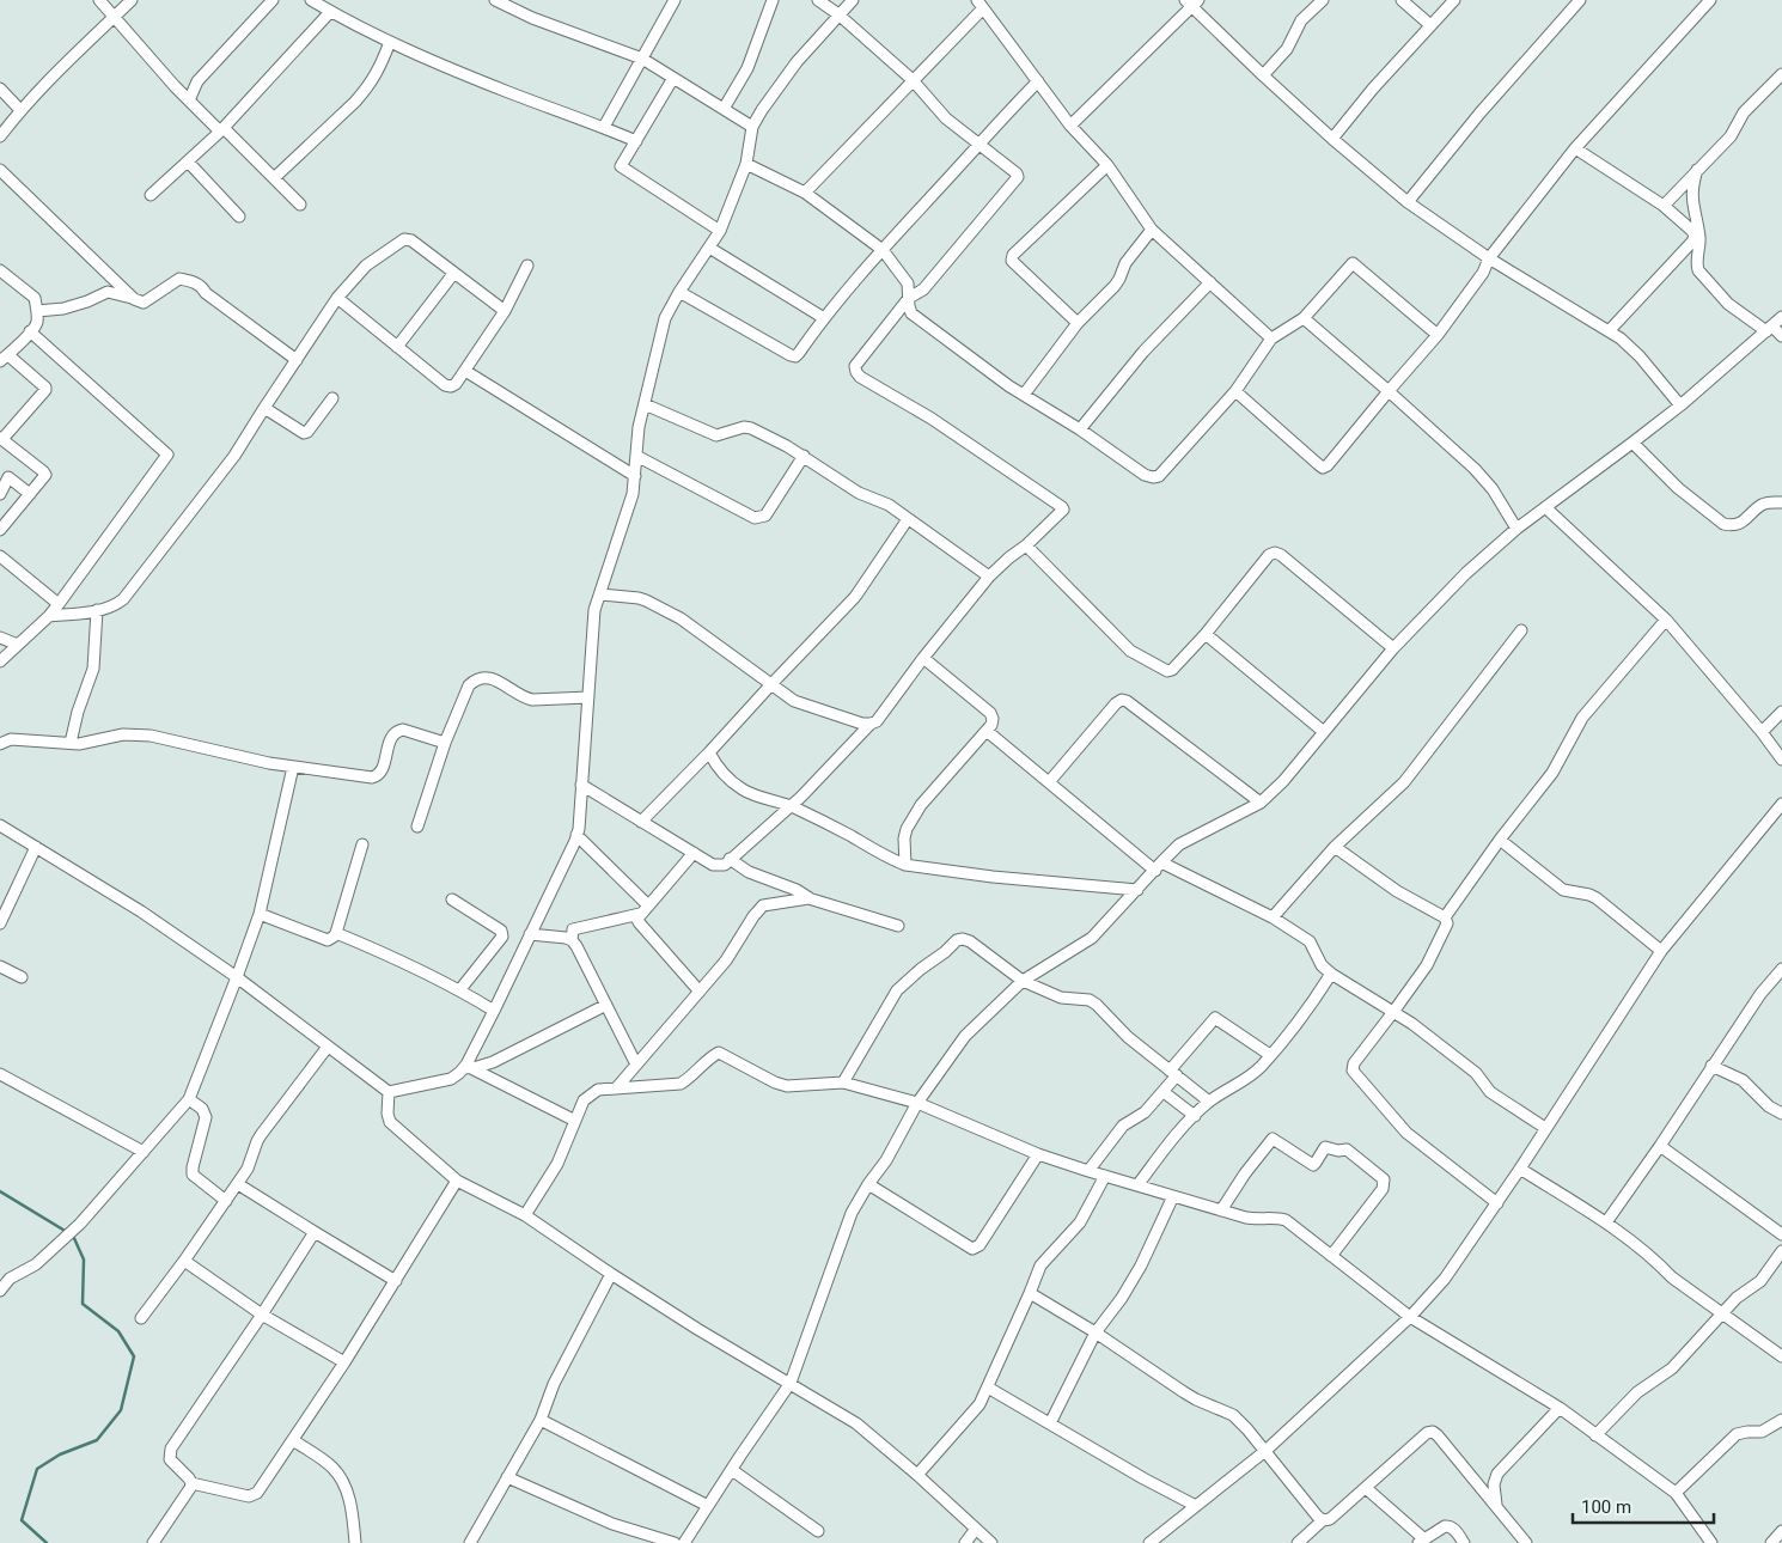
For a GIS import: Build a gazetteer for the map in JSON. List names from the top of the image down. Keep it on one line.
{"scale_bar":"100 m"}
